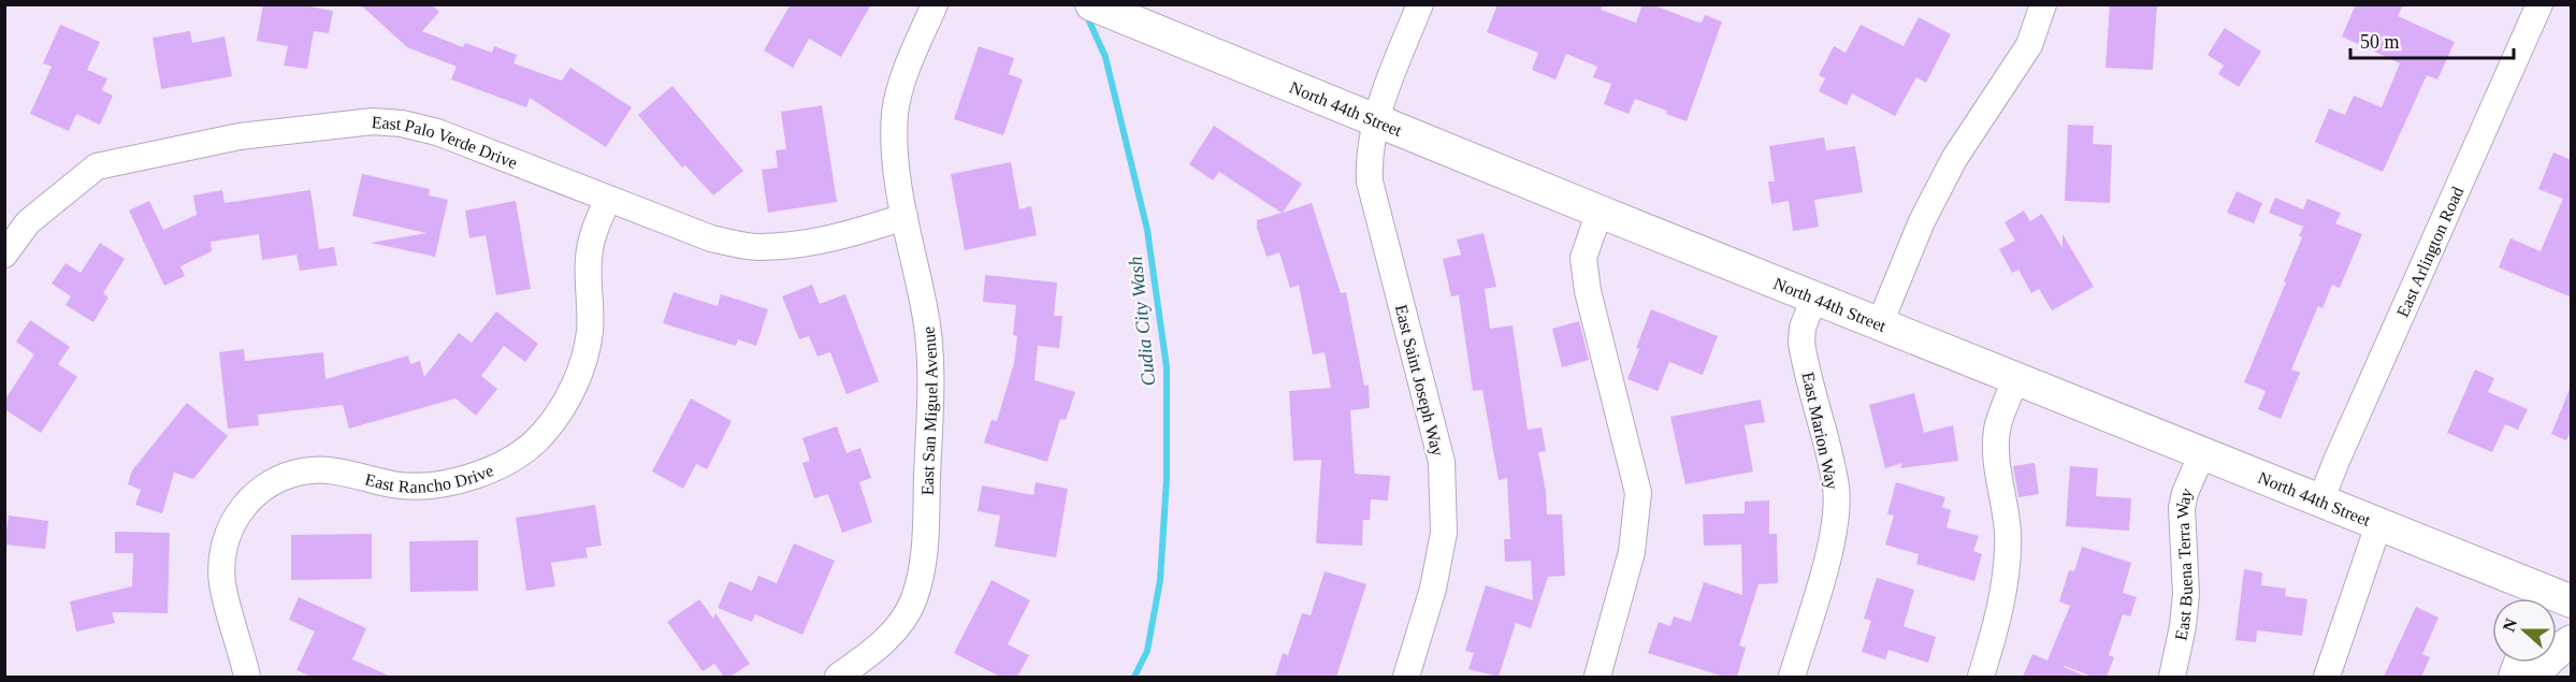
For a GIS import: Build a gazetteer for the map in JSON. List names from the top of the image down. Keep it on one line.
{"streets":{"main road":["North 44th Street"],"street":["East Palo Verde Drive","East Arlington Road","East Saint Joseph Way","East San Miguel Avenue","East Marion Way","East Rancho Drive","East Buena Terra Way"]},"crossings":[["North 44th Street","East Arlington Road"],["North 44th Street","East Saint Joseph Way"],["North 44th Street","East Marion Way"],["North 44th Street","East Buena Terra Way"],["East Palo Verde Drive","East San Miguel Avenue"],["East Palo Verde Drive","East Rancho Drive"]],"water":["Cudia City Wash"],"scale_bar":"50 m","north":"left"}
